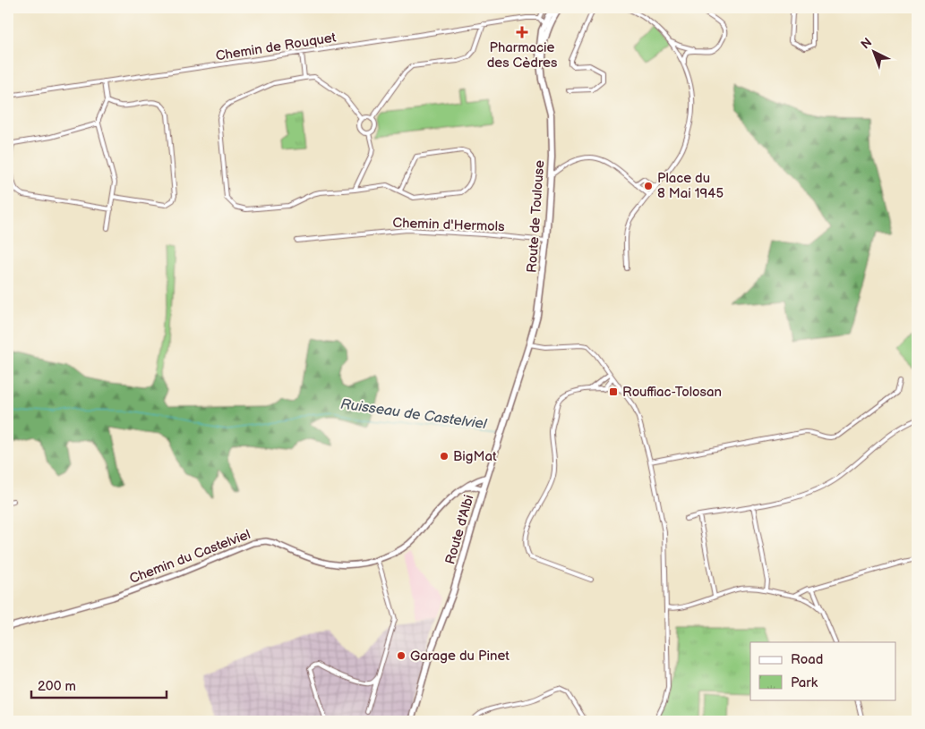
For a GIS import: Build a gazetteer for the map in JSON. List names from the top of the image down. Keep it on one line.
{"streets":{"main road":["Route de Toulouse","Route d'Albi"],"street":["Chemin de Rouquet","Chemin d'Hermols","Chemin du Castelviel"]},"crossings":[["Route de Toulouse","Chemin d'Hermols"],["Route de Toulouse","Route d'Albi"],["Route d'Albi","Chemin du Castelviel"]],"water":["Ruisseau de Castelviel"],"places":{"health":["Pharmacie des Cèdres"],"other":["Place du 8 Mai 1945","BigMat","Garage du Pinet"],"transit":["Rouffiac-Tolosan"]},"legend":["Road","Park"],"scale_bar":"200 m","north":"top left"}
